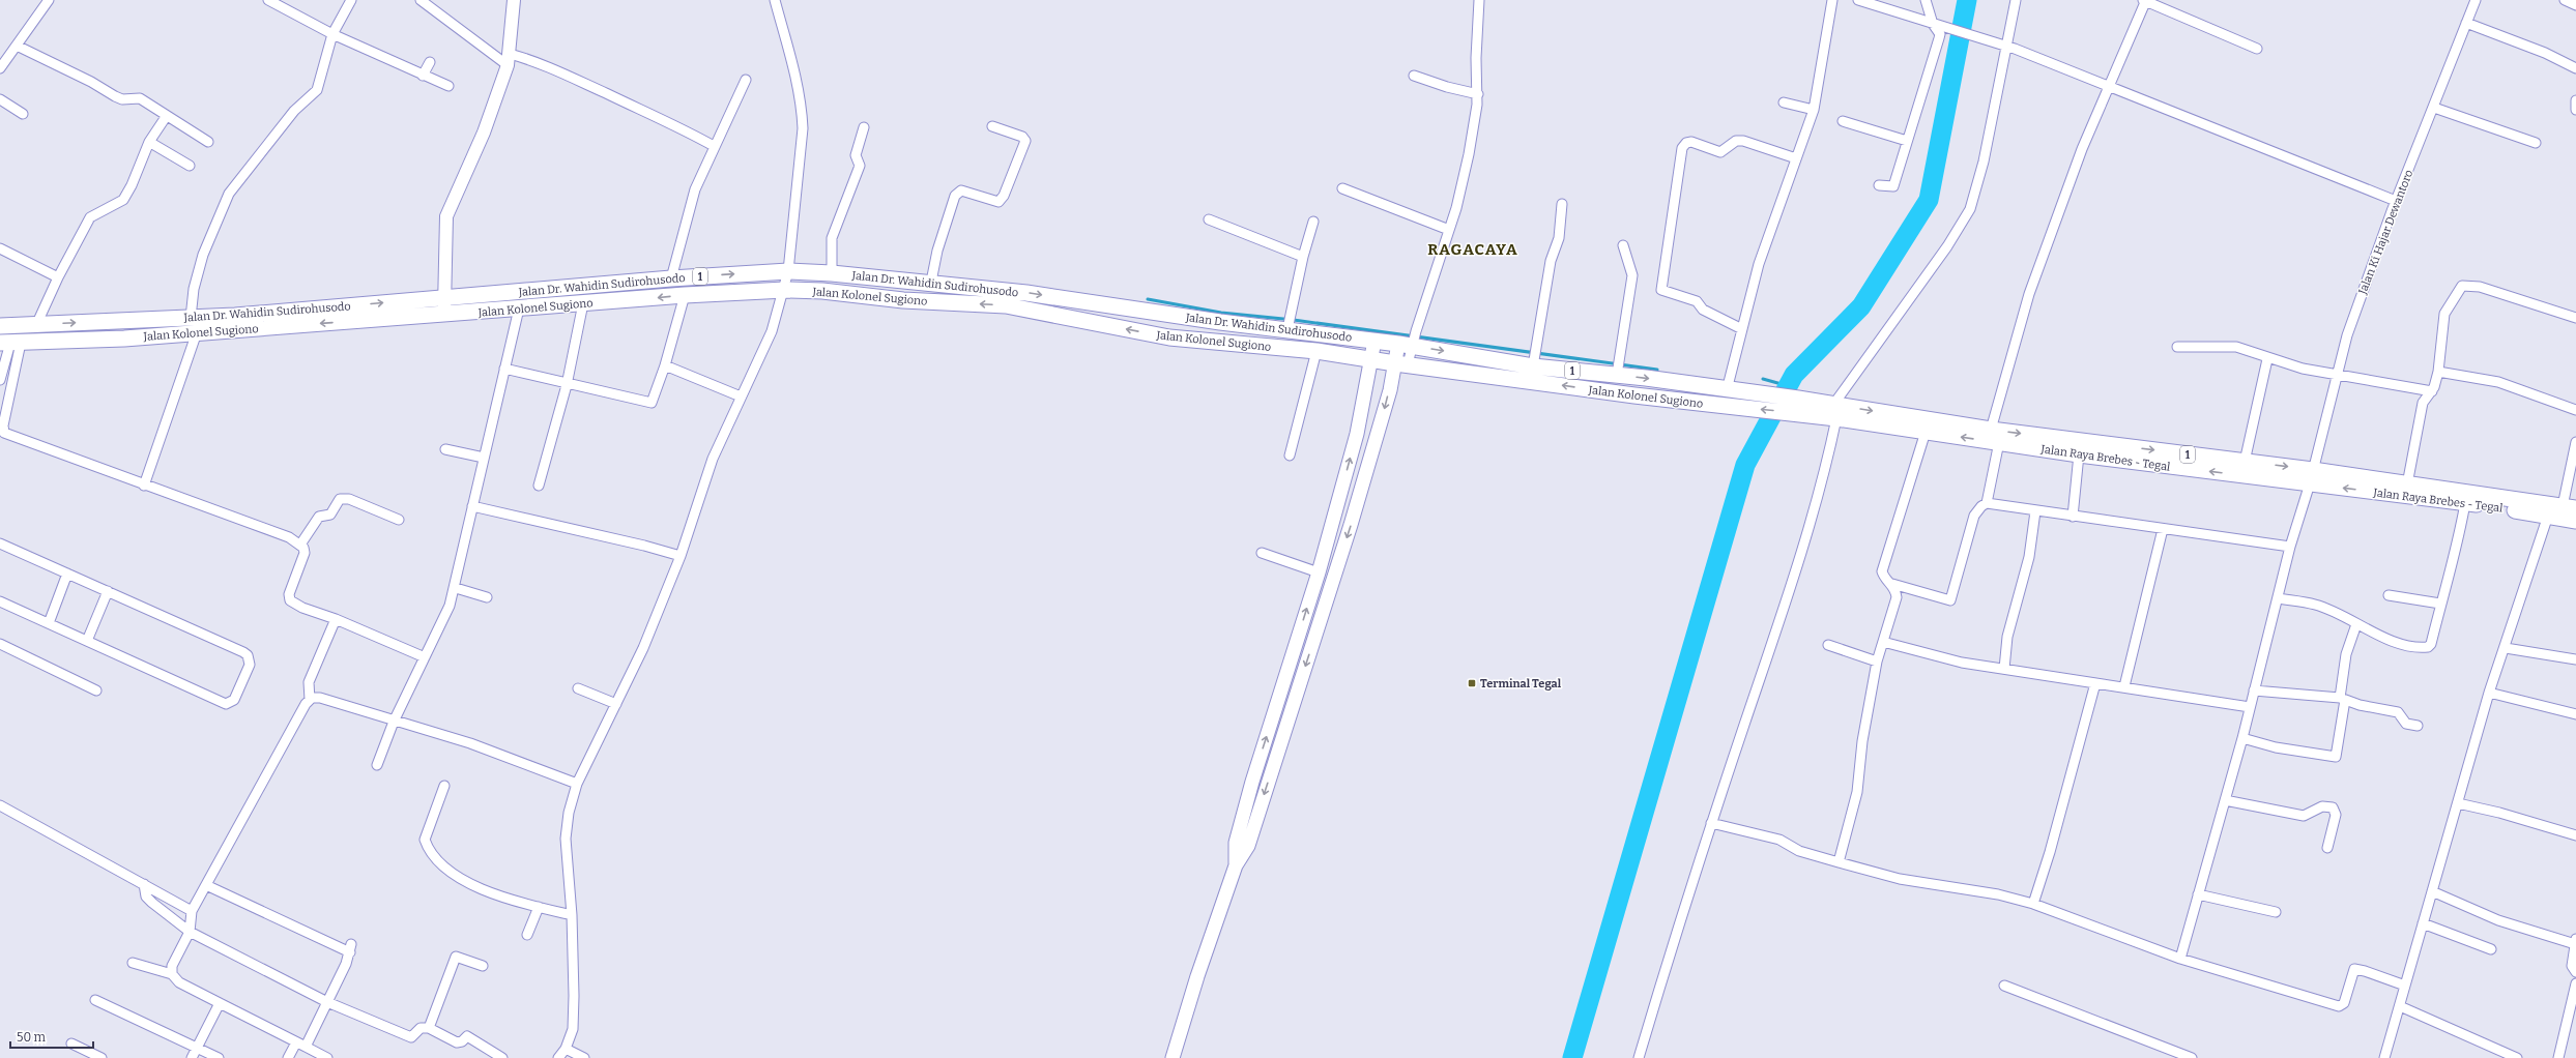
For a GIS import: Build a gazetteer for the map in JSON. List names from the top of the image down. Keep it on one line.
{"streets":{"highway":["1","Jalan Dr. Wahidin Sudirohusodo","Jalan Kolonel Sugiono","Jalan Raya Brebes - Tegal"],"street":["Jalan Ki Hajar Dewantoro"]},"crossings":[["Jalan Ki Hajar Dewantoro","Jalan Raya Brebes - Tegal"],["Jalan Dr. Wahidin Sudirohusodo","Jalan Kolonel Sugiono"],["Jalan Kolonel Sugiono","Jalan Raya Brebes - Tegal"]],"one_way":["Jalan Dr. Wahidin Sudirohusodo"],"districts":["RAGACAYA"],"places":{"transit":["Terminal Tegal"]},"scale_bar":"50 m"}
